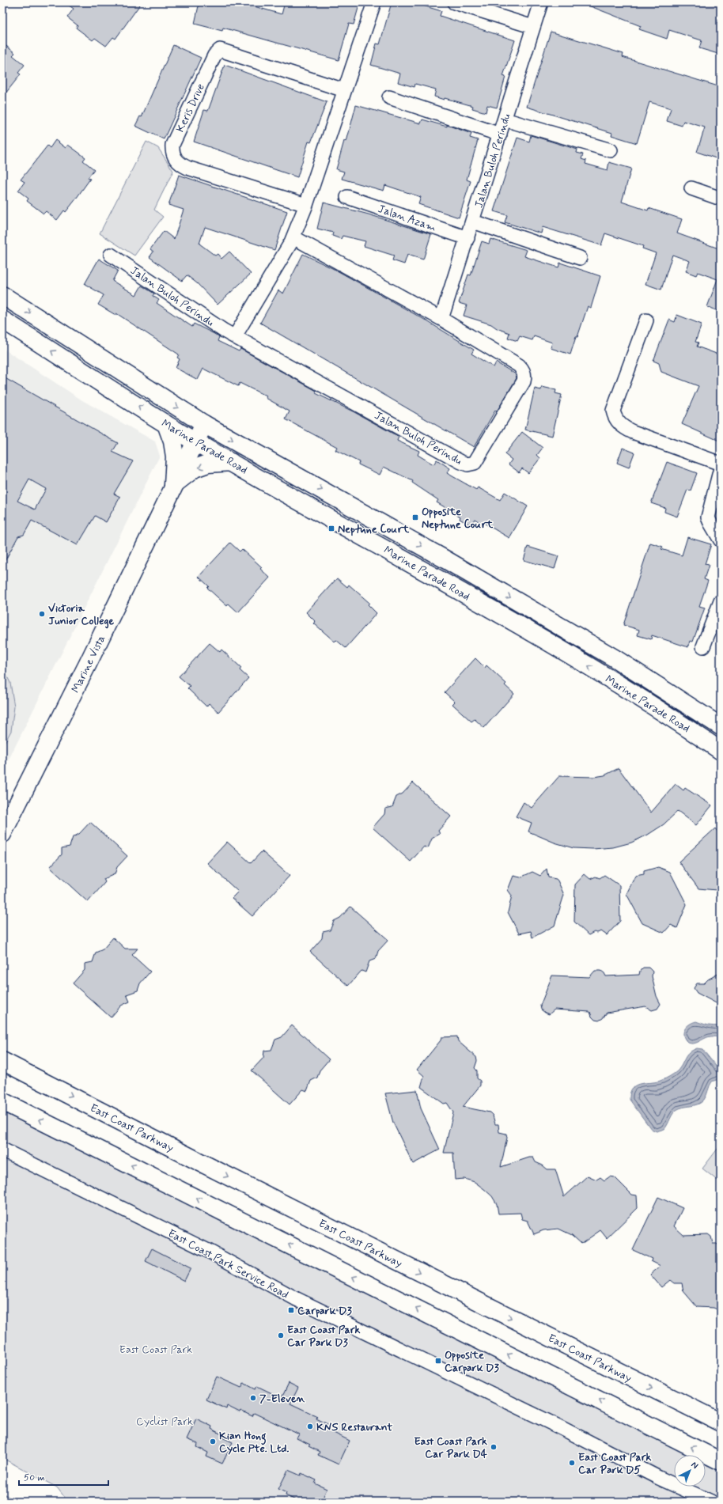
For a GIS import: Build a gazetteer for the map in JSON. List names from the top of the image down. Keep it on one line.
{"streets":{"main road":["Marine Parade Road","Marine Vista","East Coast Parkway"],"street":["Keris Drive","Jalan Buloh Perindu","Jalan Azam","East Coast Park Service Road"]},"crossings":[["Jalan Buloh Perindu","Jalan Azam"],["Marine Parade Road","Marine Vista"]],"parks":["East Coast Park","Cyclist Park"],"places":{"transit":["Opposite Neptune Court","Neptune Court","Carpark D3","Opposite Carpark D3"],"other":["Victoria Junior College","East Coast Park Car Park D3","7-Eleven","KNS Restaurant","Kian Hong Cycle Pte. Ltd.","East Coast Park Car Park D4","East Coast Park Car Park D5"]},"scale_bar":"50 m","north":"top right"}
